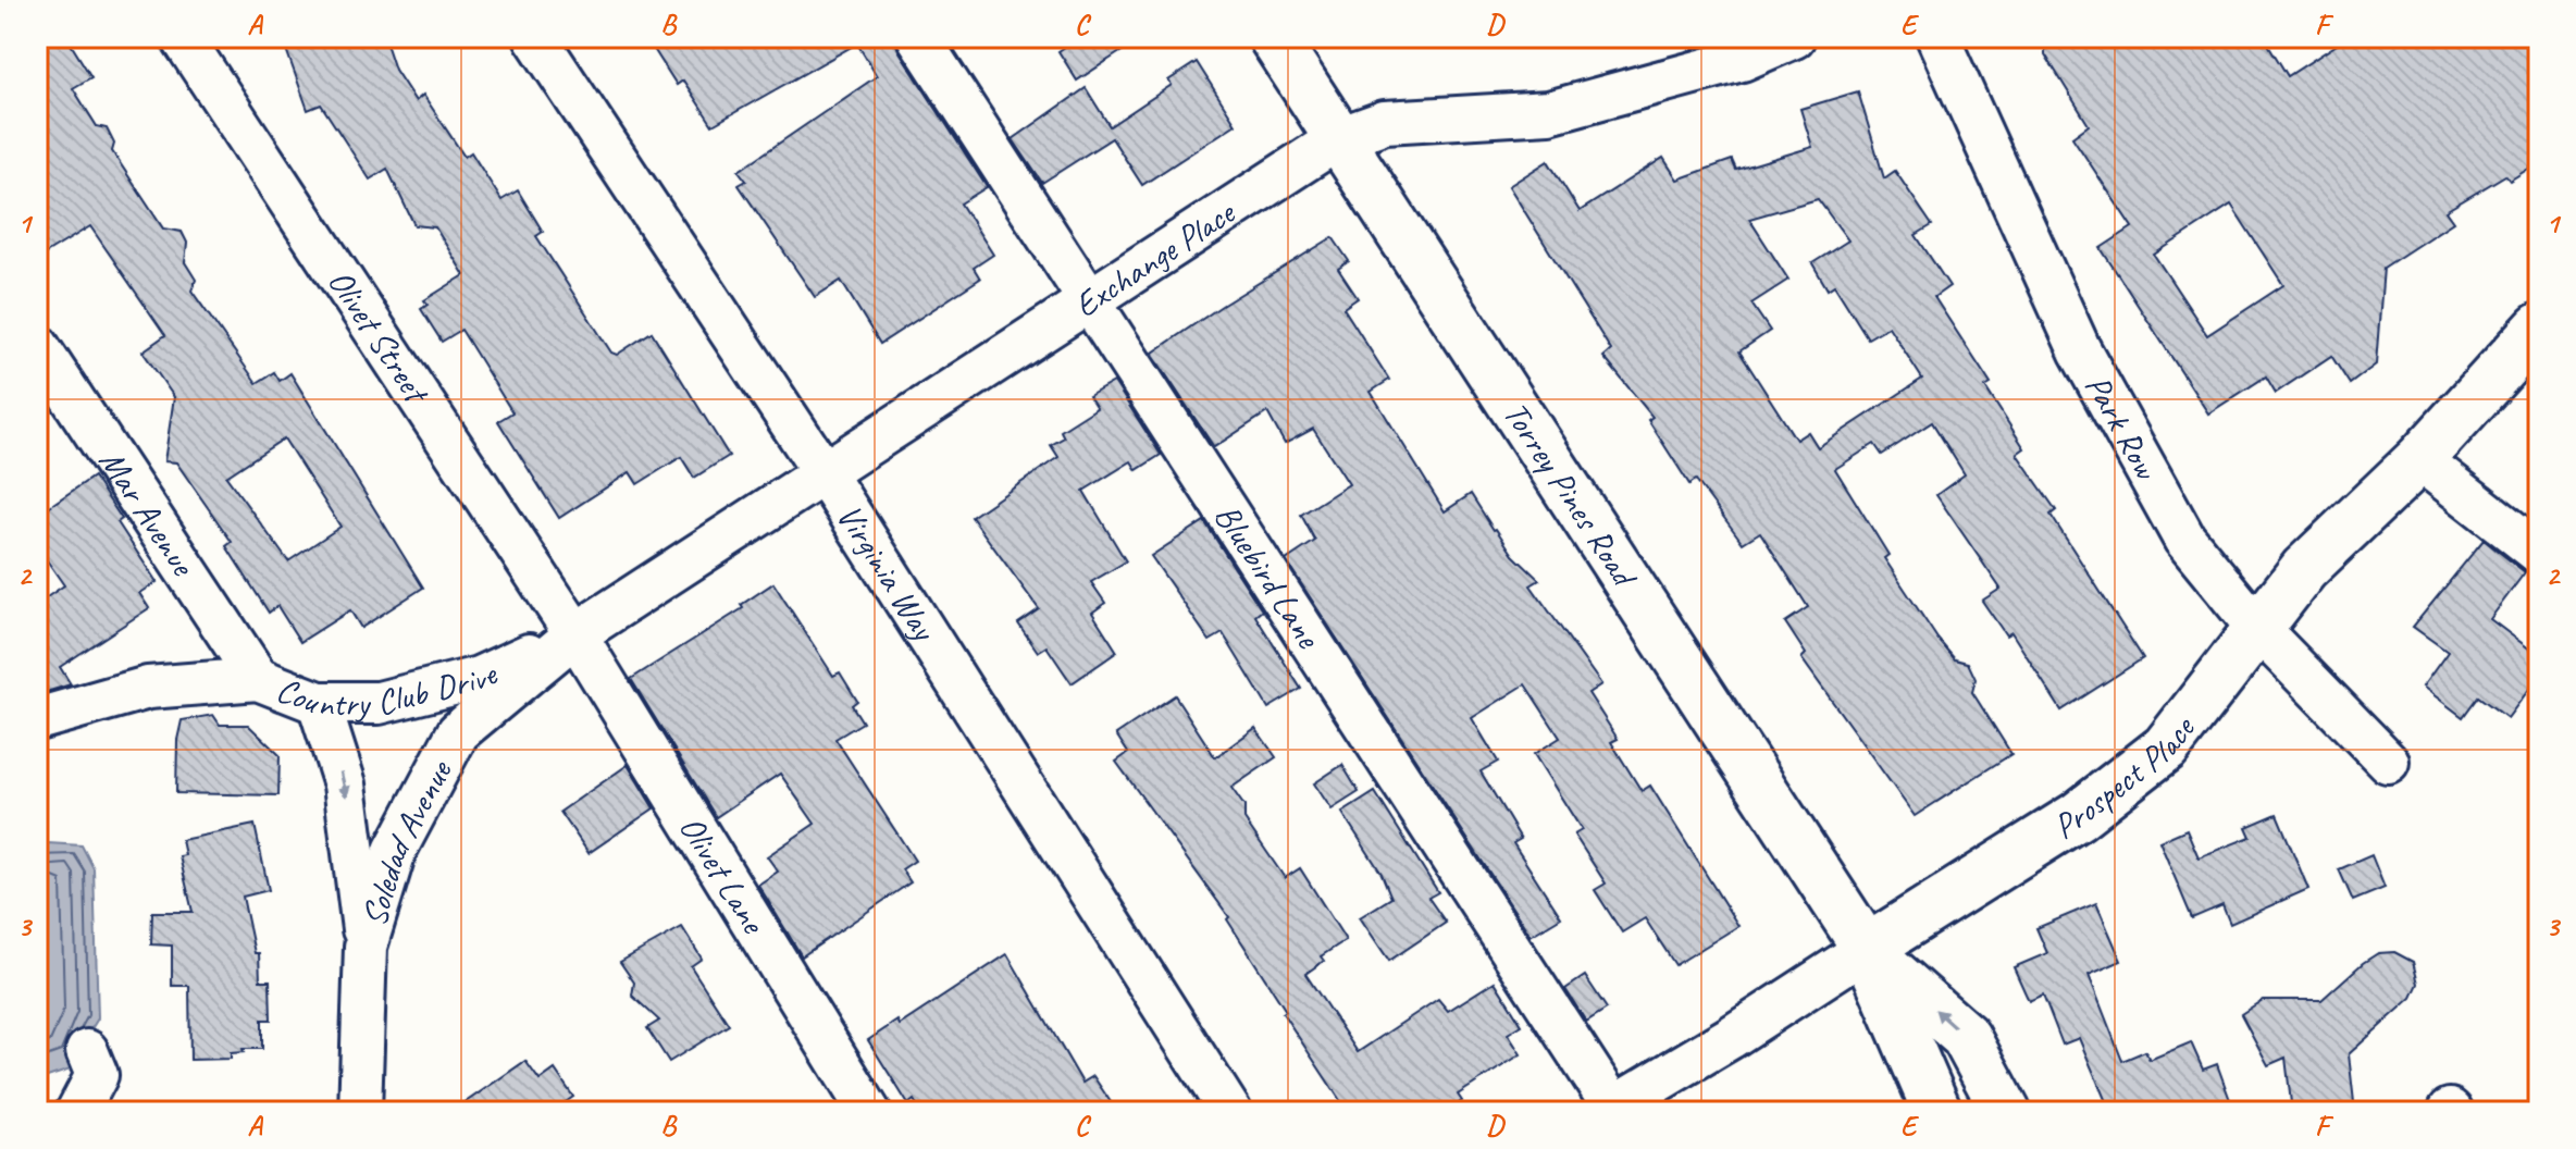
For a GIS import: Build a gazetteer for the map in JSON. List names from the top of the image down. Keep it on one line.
{"streets":{"main road":["Torrey Pines Road","Prospect Place"],"street":["Exchange Place","Olivet Street","Park Row","Mar Avenue","Virginia Way","Bluebird Lane","Country Club Drive","Soledad Avenue","Olivet Lane"]},"crossings":[["Exchange Place","Olivet Street"],["Exchange Place","Torrey Pines Road"],["Exchange Place","Virginia Way"],["Exchange Place","Bluebird Lane"],["Exchange Place","Country Club Drive"],["Exchange Place","Soledad Avenue"],["Exchange Place","Olivet Lane"],["Olivet Street","Country Club Drive"],["Olivet Street","Soledad Avenue"],["Olivet Street","Olivet Lane"],["Park Row","Prospect Place"],["Torrey Pines Road","Prospect Place"],["Mar Avenue","Country Club Drive"],["Bluebird Lane","Prospect Place"],["Country Club Drive","Soledad Avenue"],["Country Club Drive","Olivet Lane"],["Soledad Avenue","Olivet Lane"]],"grid":{"columns":["A","B","C","D","E","F"],"rows":["1","2","3"]}}
